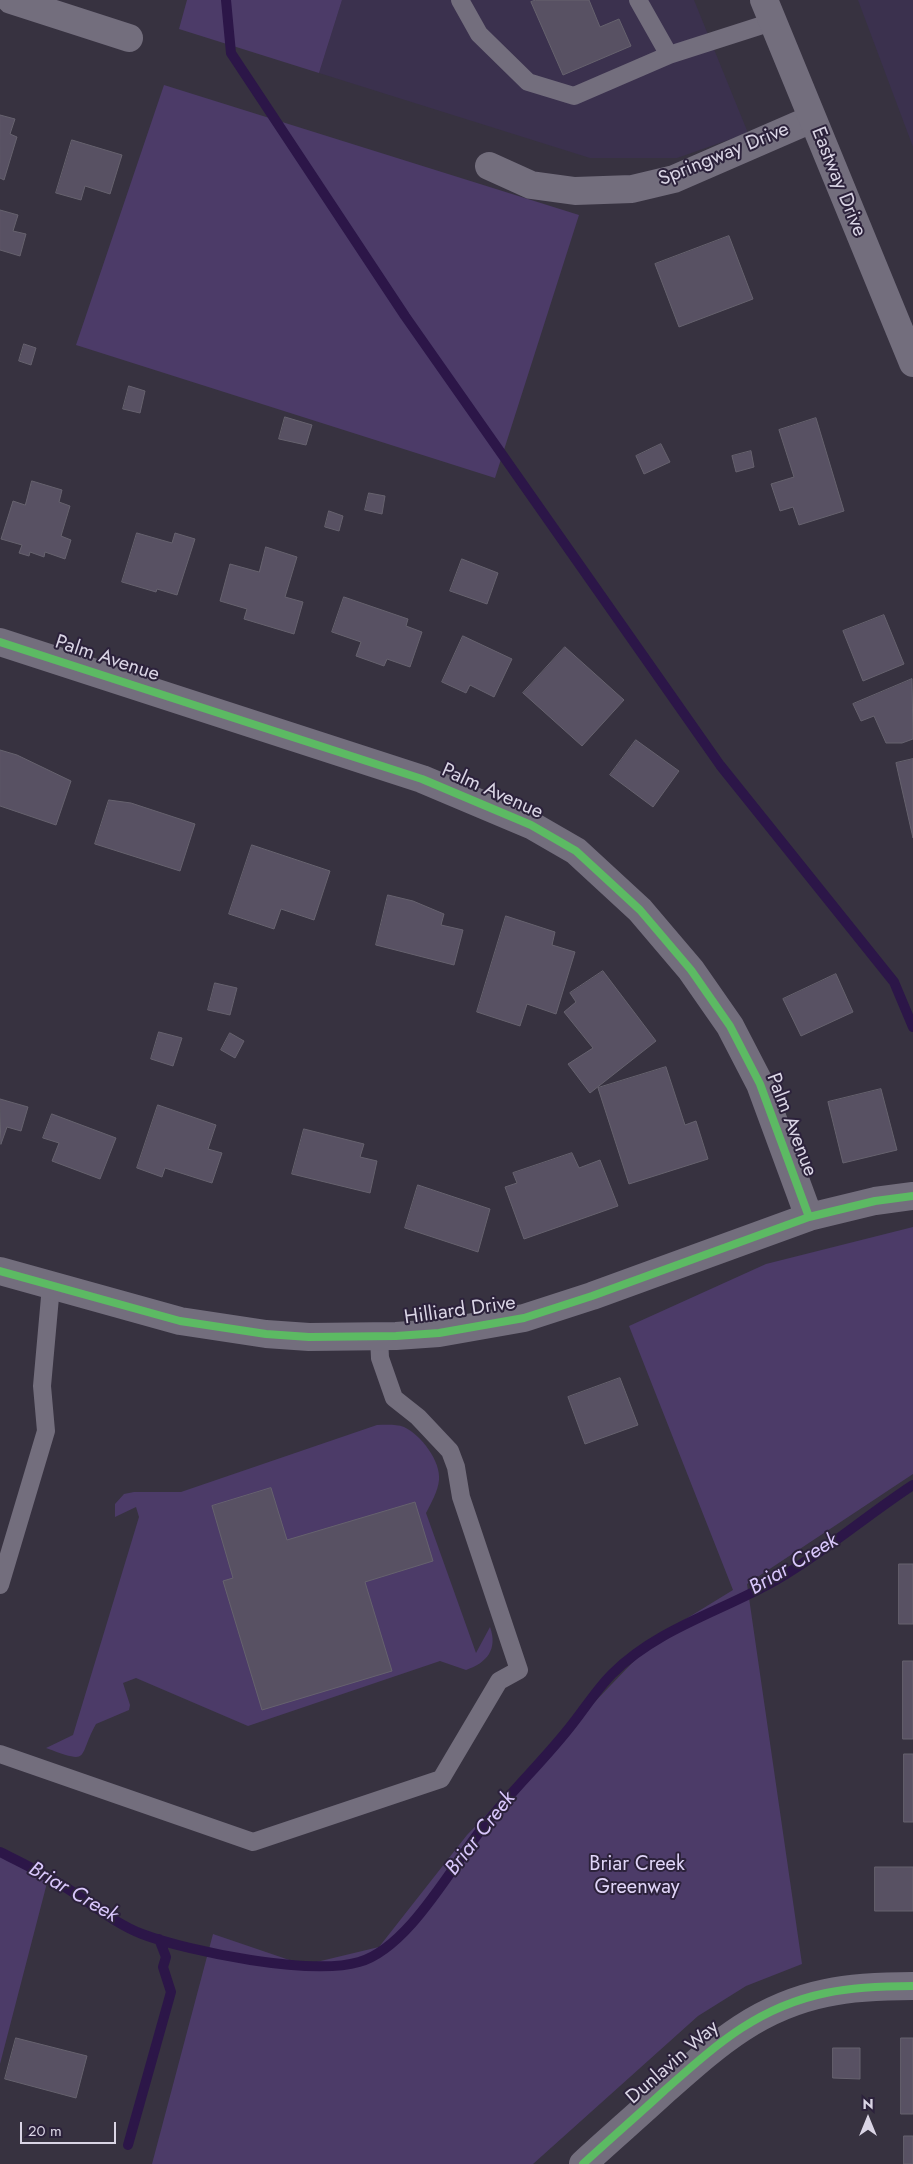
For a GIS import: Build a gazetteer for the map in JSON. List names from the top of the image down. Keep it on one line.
{"streets":{"street":["Springway Drive","Eastway Drive","Palm Avenue","Hilliard Drive","Dunlavin Way"]},"crossings":[["Springway Drive","Eastway Drive"],["Palm Avenue","Hilliard Drive"]],"water":["Briar Creek"],"parks":["Briar Creek Greenway"],"scale_bar":"20 m","north":"top"}
